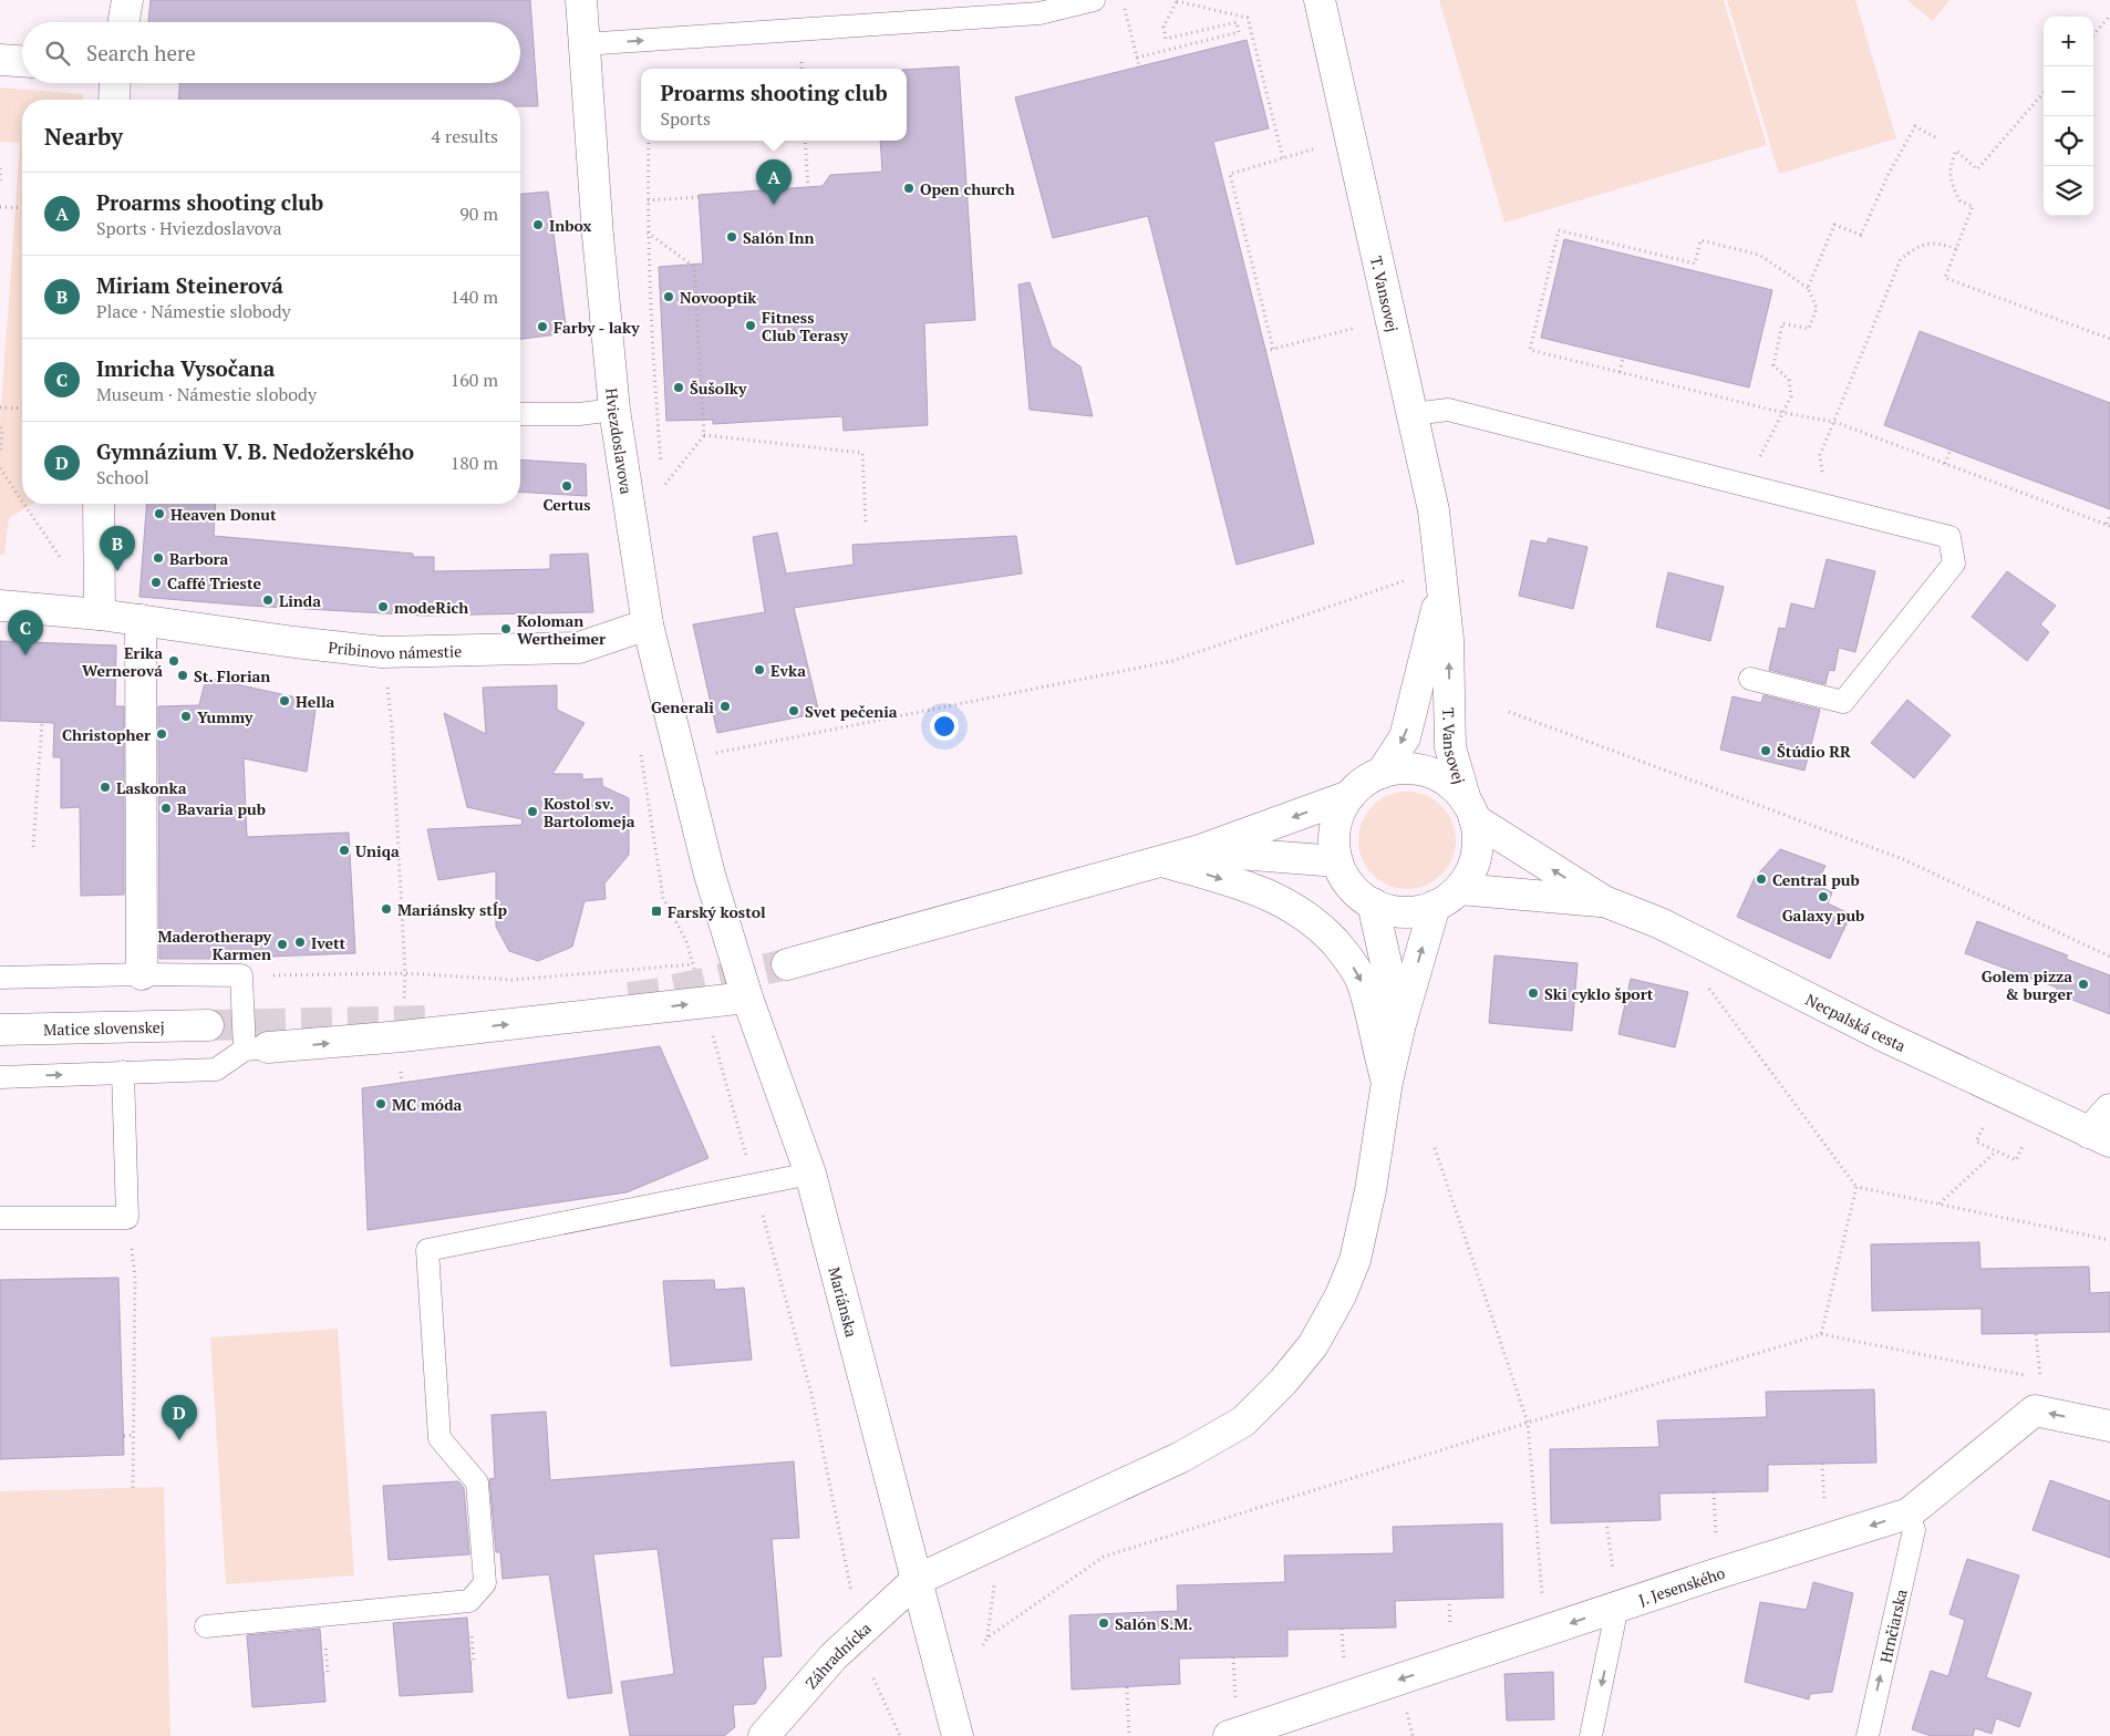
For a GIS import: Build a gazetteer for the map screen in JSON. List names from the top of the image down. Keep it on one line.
{"streets":{"street":["T. Vansovej","Hviezdoslavova","Pribinovo námestie","Necpalská cesta","Matice slovenskej","Mariánska","J. Jesenského","Záhradnícka"],"lane":["Hrnčiarska"]},"crossings":[["T. Vansovej","Necpalská cesta"],["T. Vansovej","Záhradnícka"],["Hviezdoslavova","Pribinovo námestie"],["Hviezdoslavova","Mariánska"],["Necpalská cesta","Záhradnícka"],["Mariánska","Záhradnícka"],["J. Jesenského","Hrnčiarska"]],"one_way":["J. Jesenského","Hrnčiarska"],"places":{"other":["Open church","Inbox","Salón Inn","Novooptik","Fitness Club Terasy","Farby - laky","Šušolky","Certus","Heaven Donut","Barbora","Caffé Trieste","Linda","modeRich","Koloman Wertheimer","Erika Wernerová","Evka","St. Florian","Hella","Generali","Svet pečenia","Yummy","Christopher","Štúdio RR","Laskonka","Bavaria pub","Kostol sv. Bartolomeja","Uniqa","Central pub","Galaxy pub","Mariánsky stĺp","Ivett","Maderotherapy Karmen","Golem pizza & burger","Ski cyklo šport","MC móda","Salón S.M."],"transit":["Farský kostol"]},"page":{"map_buttons":["+","−"],"search":"Search here","popup":["Proarms shooting club","Sports"],"heading":["Nearby","4 results"],"pins":["A","B","C","D"],"list":[{"mark":"A","name":"Proarms shooting club","note":"Sports · Hviezdoslavova","value":"90 m"},{"mark":"B","name":"Miriam Steinerová","note":"Place · Námestie slobody","value":"140 m"},{"mark":"C","name":"Imricha Vysočana","note":"Museum · Námestie slobody","value":"160 m"},{"mark":"D","name":"Gymnázium V. B. Nedožerského","note":"School","value":"180 m"}]}}
